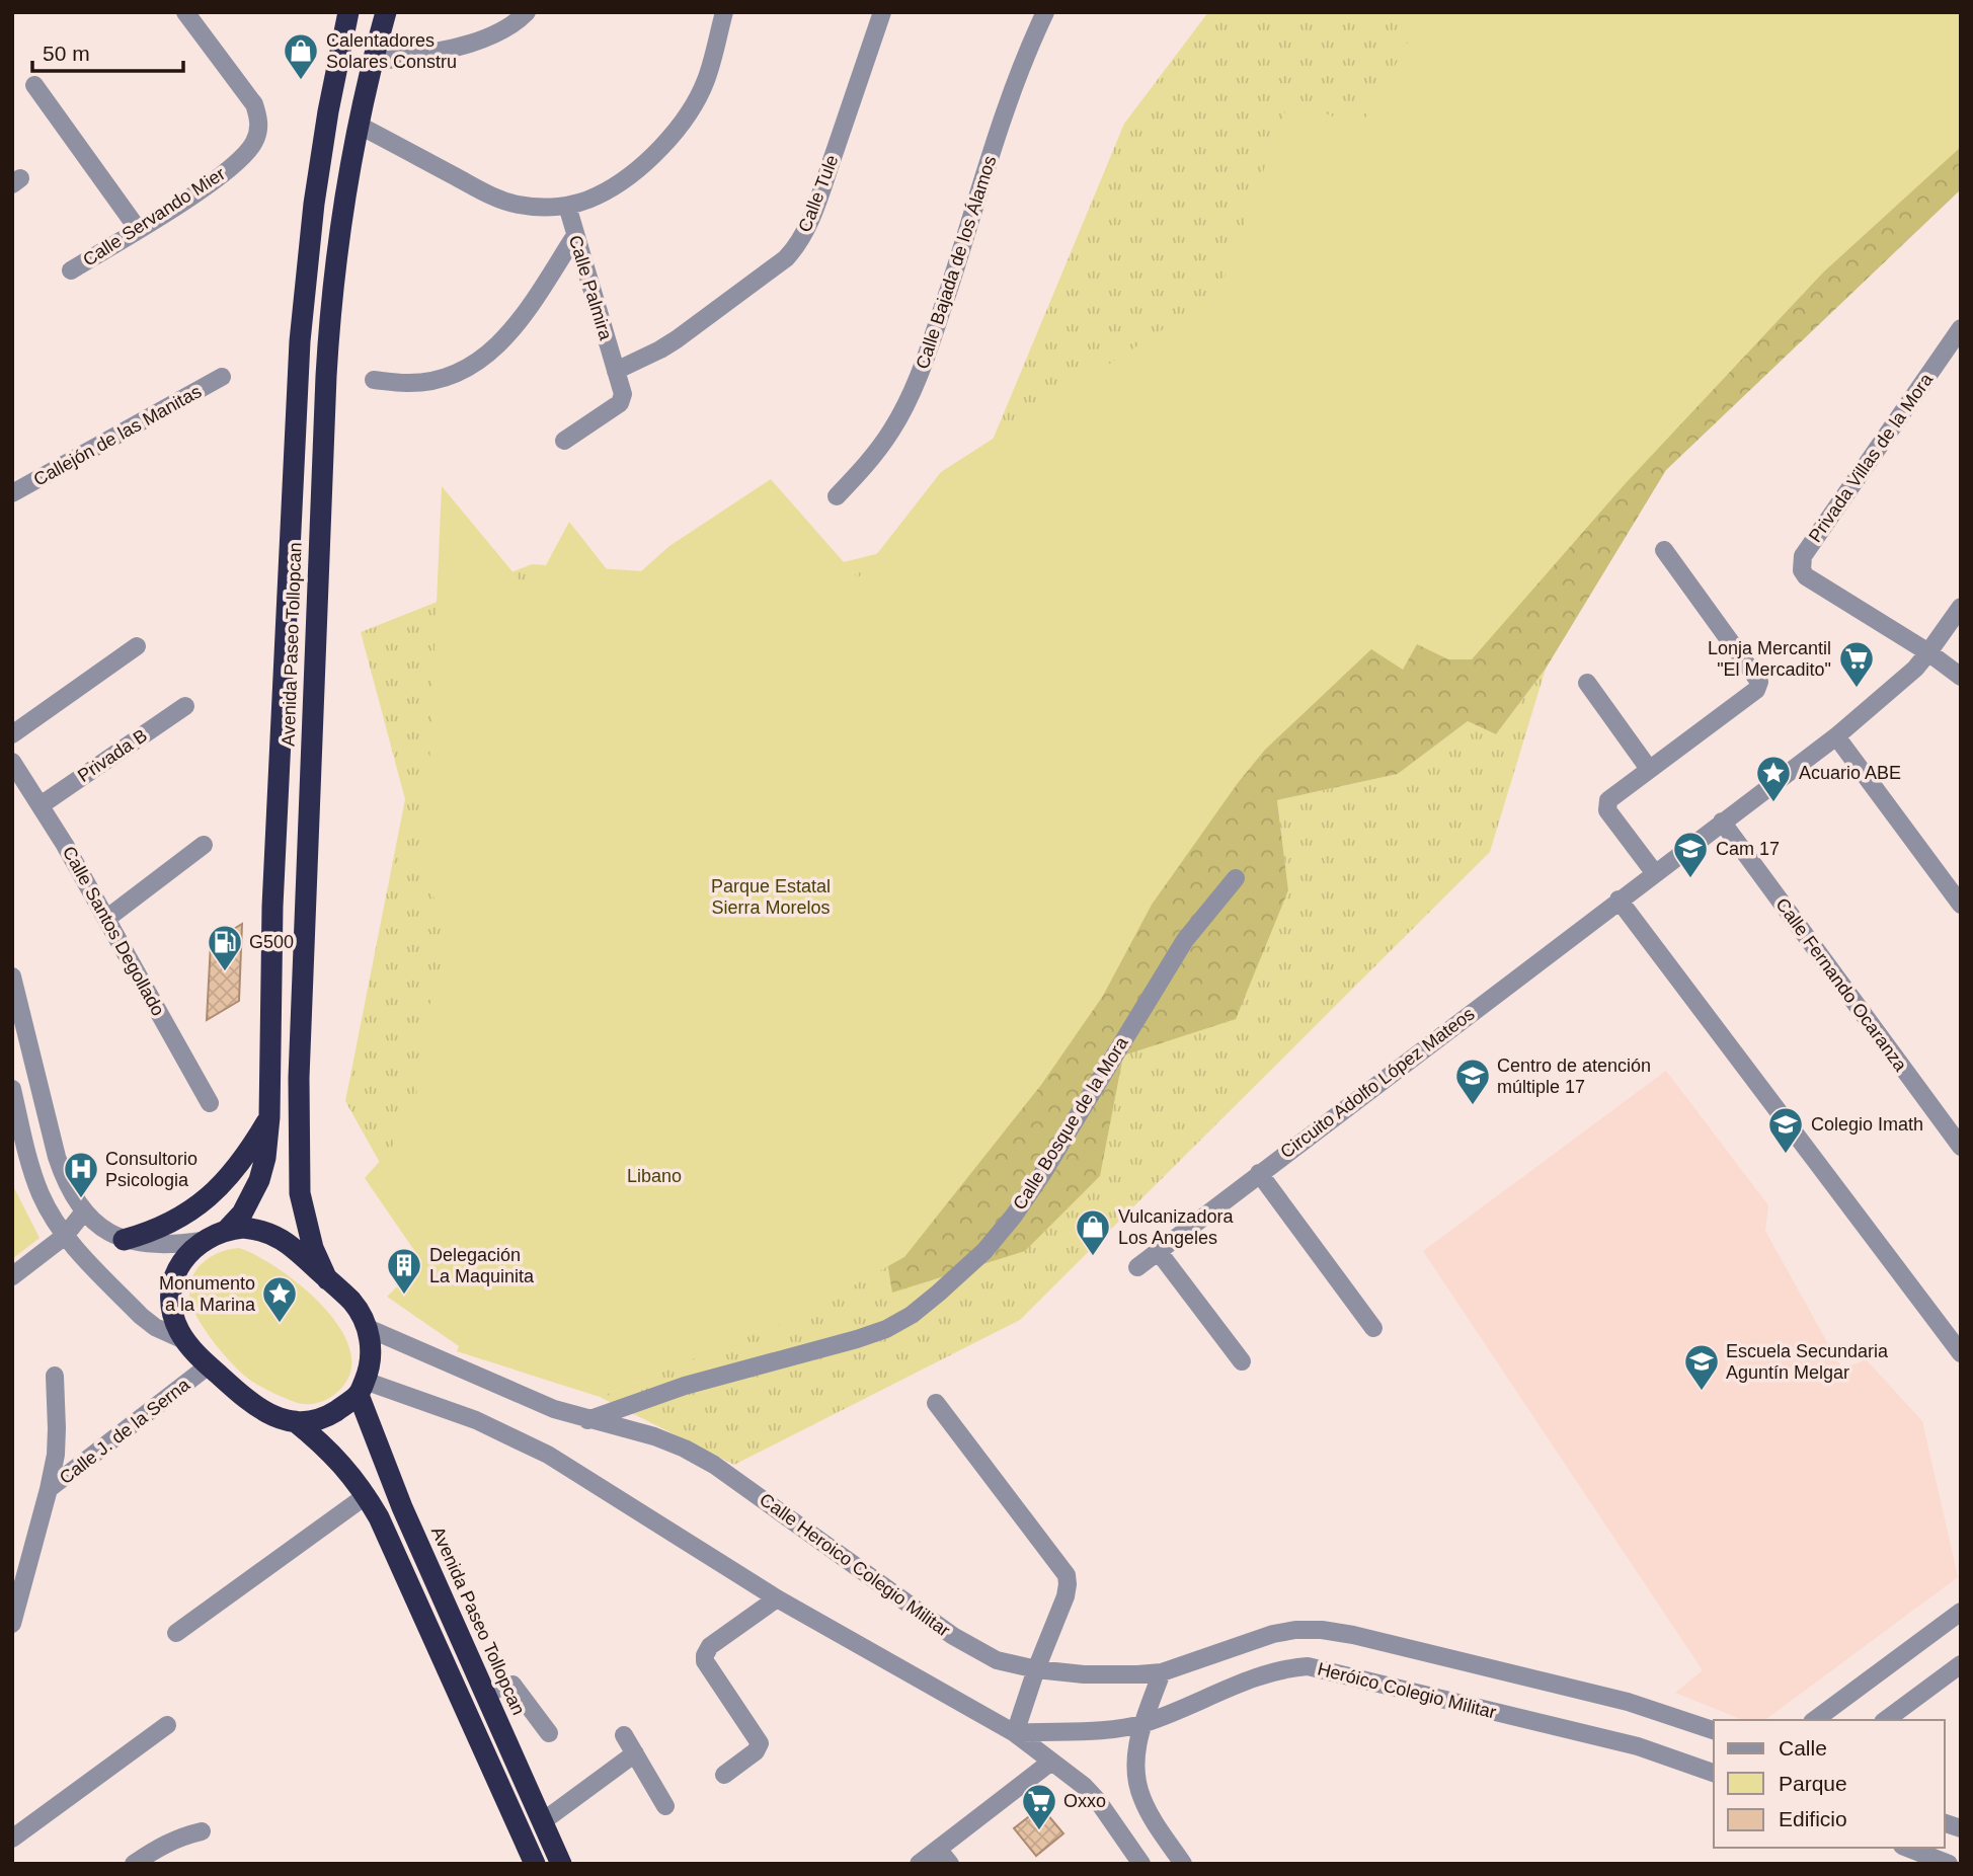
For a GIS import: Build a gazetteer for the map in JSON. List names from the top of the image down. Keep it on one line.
{"streets":{"highway":["Avenida Paseo Tollopcan"],"street":["Calle Tule","Calle Servando Mier","Calle Bajada de los Álamos","Calle Palmira","Callejón de las Manitas","Privada Villas de la Mora","Privada B","Calle Santos Degollado","Calle Fernando Ocaranza","Circuito Adolfo López Mateos","Calle Bosque de la Mora","Calle J. de la Serna","Calle Heroico Colegio Militar","Heróico Colegio Militar"]},"crossings":[["Calle Tule","Calle Palmira"],["Privada Villas de la Mora","Circuito Adolfo López Mateos"],["Avenida Paseo Tollopcan","Calle J. de la Serna"],["Avenida Paseo Tollopcan","Calle Heroico Colegio Militar"],["Privada B","Calle Santos Degollado"],["Calle Fernando Ocaranza","Circuito Adolfo López Mateos"],["Calle Bosque de la Mora","Calle Heroico Colegio Militar"],["Calle J. de la Serna","Calle Heroico Colegio Militar"]],"parks":["Parque Estatal Sierra Morelos","Libano"],"places":{"shop":["Calentadores Solares Constru","Vulcanizadora Los Angeles"],"supermarket":["Lonja Mercantil \"El Mercadito\"","Oxxo"],"place":["Acuario ABE","Monumento a la Marina"],"school or university":["Cam 17","Centro de atención múltiple 17","Colegio Imath","Escuela Secundaria Aguntín Melgar"],"fuel station":["G500"],"hospital":["Consultorio Psicologia"],"building":["Delegación La Maquinita"]},"legend":["Calle","Parque","Edificio"],"scale_bar":"50 m"}
